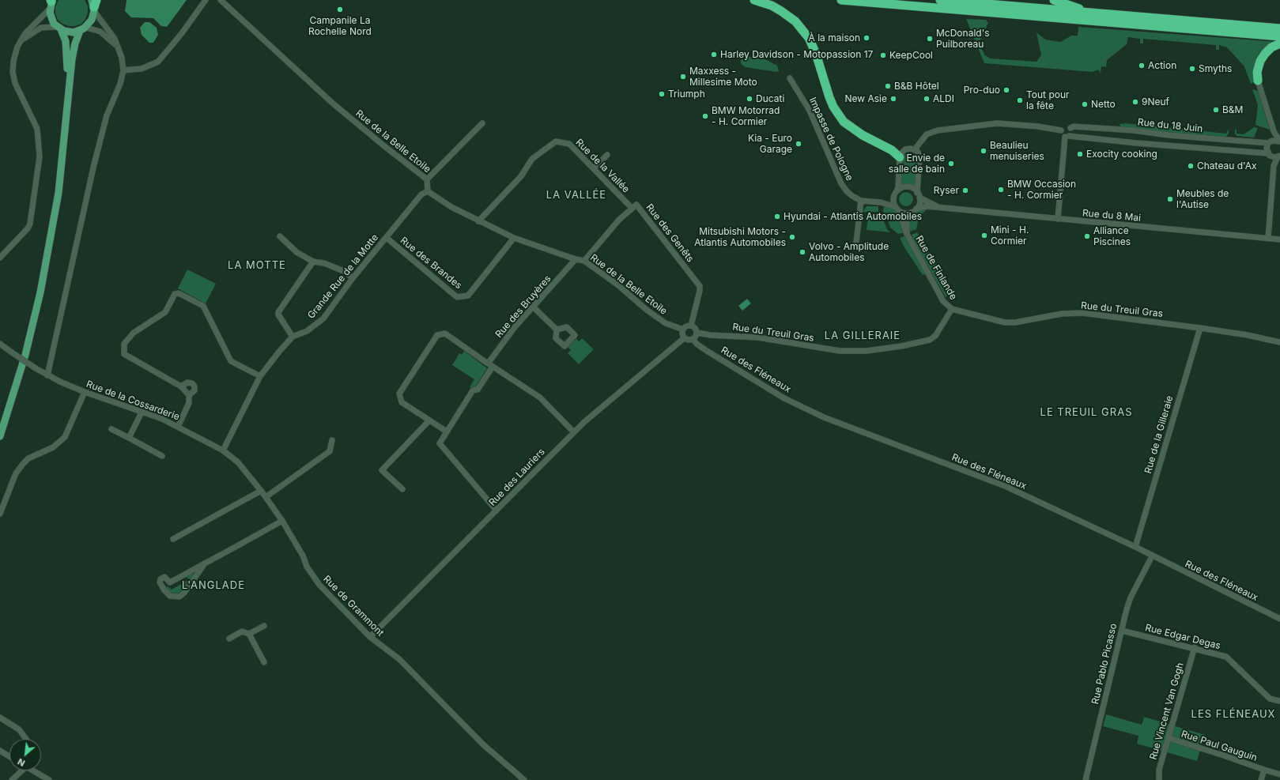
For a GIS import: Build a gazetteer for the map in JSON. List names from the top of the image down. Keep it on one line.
{"streets":{"street":["Rue du 18 Juin","Impasse de Pologne","Rue de la Belle Etoile","Rue de la Vallée","Rue du 8 Mai","Rue des Genêts","Rue des Brandes","Rue de Finlande","Grande Rue de la Motte","Rue des Bruyères","Rue du Treuil Gras","Rue des Fléneaux","Rue de la Cossarderie","Rue de la Gilleraie","Rue des Lauriers","Rue de Grammont","Rue Edgar Degas","Rue Pablo Picasso","Rue Vincent Van Gogh","Rue Paul Gauguin"]},"crossings":[["Impasse de Pologne","Rue du 8 Mai"],["Impasse de Pologne","Rue de Finlande"],["Rue de la Belle Etoile","Rue de la Vallée"],["Rue de la Belle Etoile","Rue des Genêts"],["Rue de la Belle Etoile","Rue des Brandes"],["Rue de la Belle Etoile","Grande Rue de la Motte"],["Rue de la Belle Etoile","Rue des Bruyères"],["Rue de la Belle Etoile","Rue du Treuil Gras"],["Rue de la Belle Etoile","Rue des Fléneaux"],["Rue de la Belle Etoile","Rue des Lauriers"],["Rue de la Vallée","Rue des Genêts"],["Rue du 8 Mai","Rue de Finlande"],["Rue des Genêts","Rue du Treuil Gras"],["Rue des Genêts","Rue des Fléneaux"],["Rue des Genêts","Rue des Lauriers"],["Rue des Brandes","Grande Rue de la Motte"],["Rue de Finlande","Rue du Treuil Gras"],["Grande Rue de la Motte","Rue de la Cossarderie"],["Grande Rue de la Motte","Rue de Grammont"],["Rue des Bruyères","Rue des Lauriers"],["Rue du Treuil Gras","Rue des Fléneaux"],["Rue du Treuil Gras","Rue de la Gilleraie"],["Rue du Treuil Gras","Rue des Lauriers"],["Rue des Fléneaux","Rue de la Gilleraie"],["Rue des Fléneaux","Rue des Lauriers"],["Rue des Fléneaux","Rue Pablo Picasso"],["Rue de la Cossarderie","Rue de Grammont"],["Rue des Lauriers","Rue de Grammont"],["Rue Edgar Degas","Rue Pablo Picasso"],["Rue Edgar Degas","Rue Vincent Van Gogh"],["Rue Vincent Van Gogh","Rue Paul Gauguin"]],"districts":["LA VALLÉE","LA MOTTE","LA GILLERAIE","LE TREUIL GRAS","L'ANGLADE","LES FLÉNEAUX"],"places":["Campanile La Rochelle Nord","À la maison","McDonald's Puilboreau","Harley Davidson - Motopassion 17","KeepCool","Action","Smyths","Maxxess - Millesime Moto","B&B Hôtel","Pro-duo","Triumph","Ducati","New Asie","ALDI","Tout pour la fête","9Neuf","Netto","B&M","BMW Motorrad - H. Cormier","Kia - Euro Garage","Beaulieu menuiseries","Exocity cooking","Envie de salle de bain","Chateau d'Ax","BMW Occasion - H. Cormier","Ryser","Meubles de l'Autise","Hyundai - Atlantis Automobiles","Mini - H. Cormier","Alliance Piscines","Mitsubishi Motors - Atlantis Automobiles","Volvo - Amplitude Automobiles"],"north":"bottom left"}
